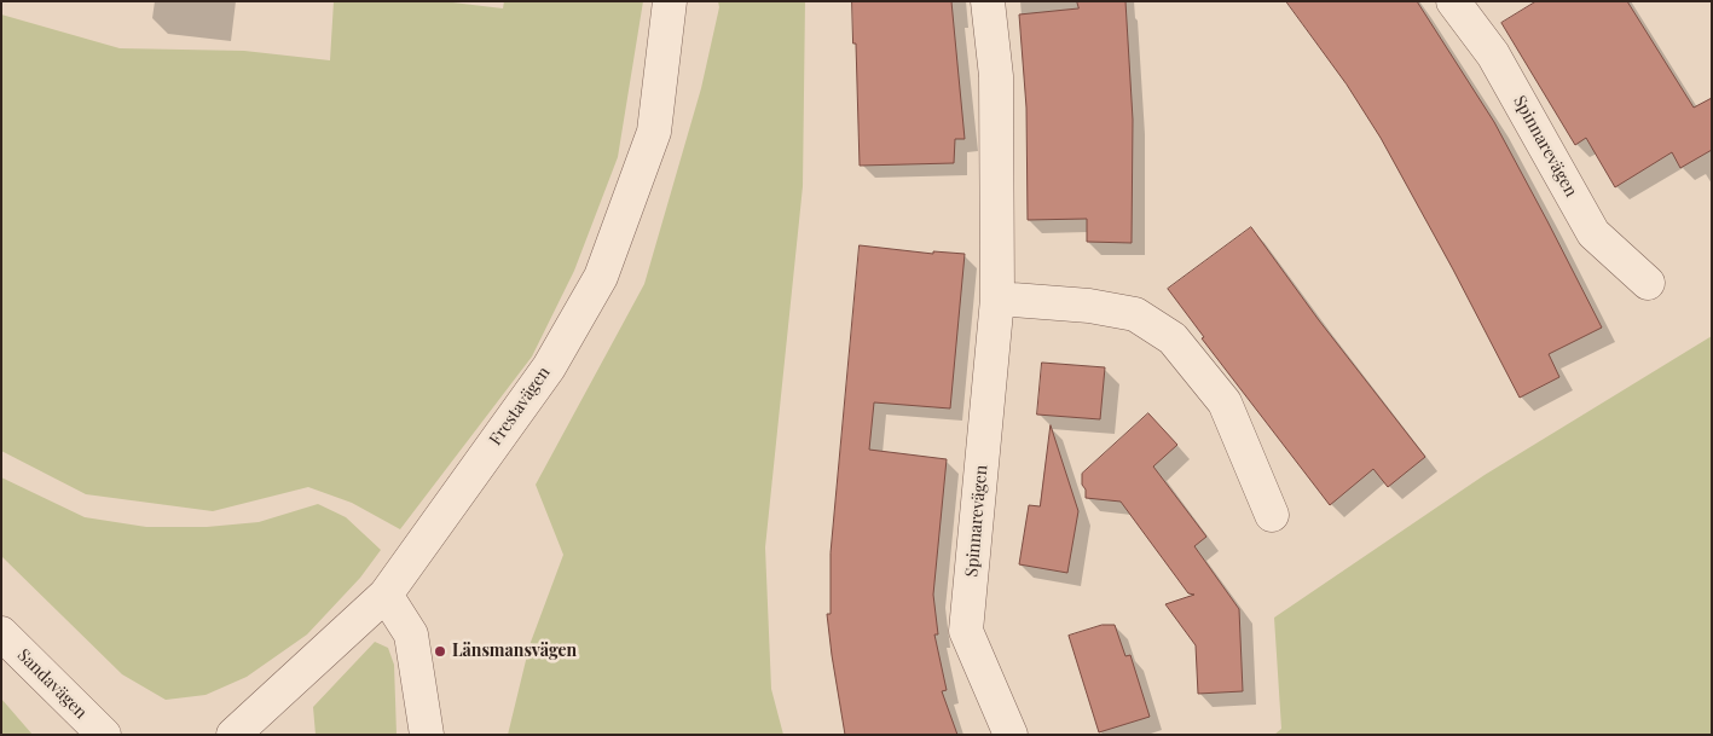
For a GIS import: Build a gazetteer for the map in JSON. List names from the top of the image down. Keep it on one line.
{"streets":{"street":["Spinnarevägen","Frestavägen","Sandavägen"]},"places":["Länsmansvägen"]}
